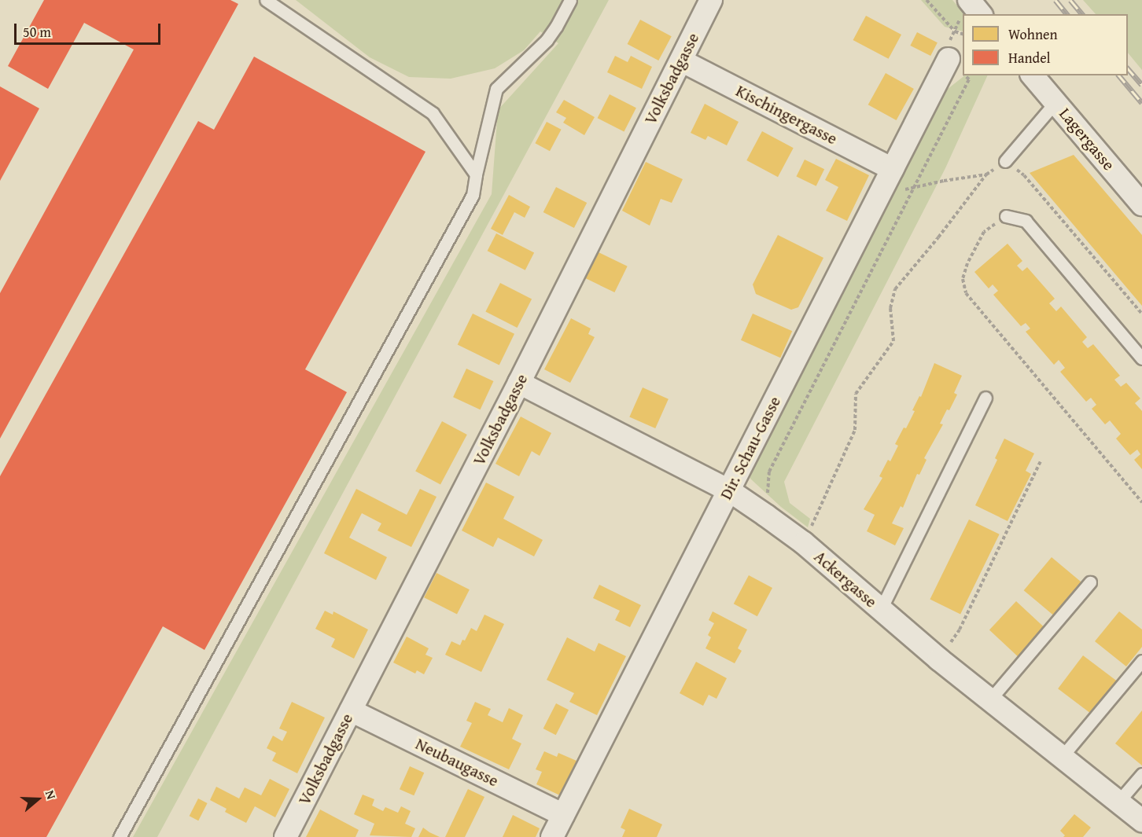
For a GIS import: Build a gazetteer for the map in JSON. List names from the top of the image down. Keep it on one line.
{"streets":{"street":["Volksbadgasse","Kischingergasse","Lagergasse","Dir. Schau-Gasse","Ackergasse","Neubaugasse"]},"crossings":[["Volksbadgasse","Kischingergasse"],["Volksbadgasse","Ackergasse"],["Volksbadgasse","Neubaugasse"],["Kischingergasse","Dir. Schau-Gasse"],["Dir. Schau-Gasse","Ackergasse"],["Dir. Schau-Gasse","Neubaugasse"]],"legend":["Wohnen","Handel"],"scale_bar":"50 m","north":"right"}
